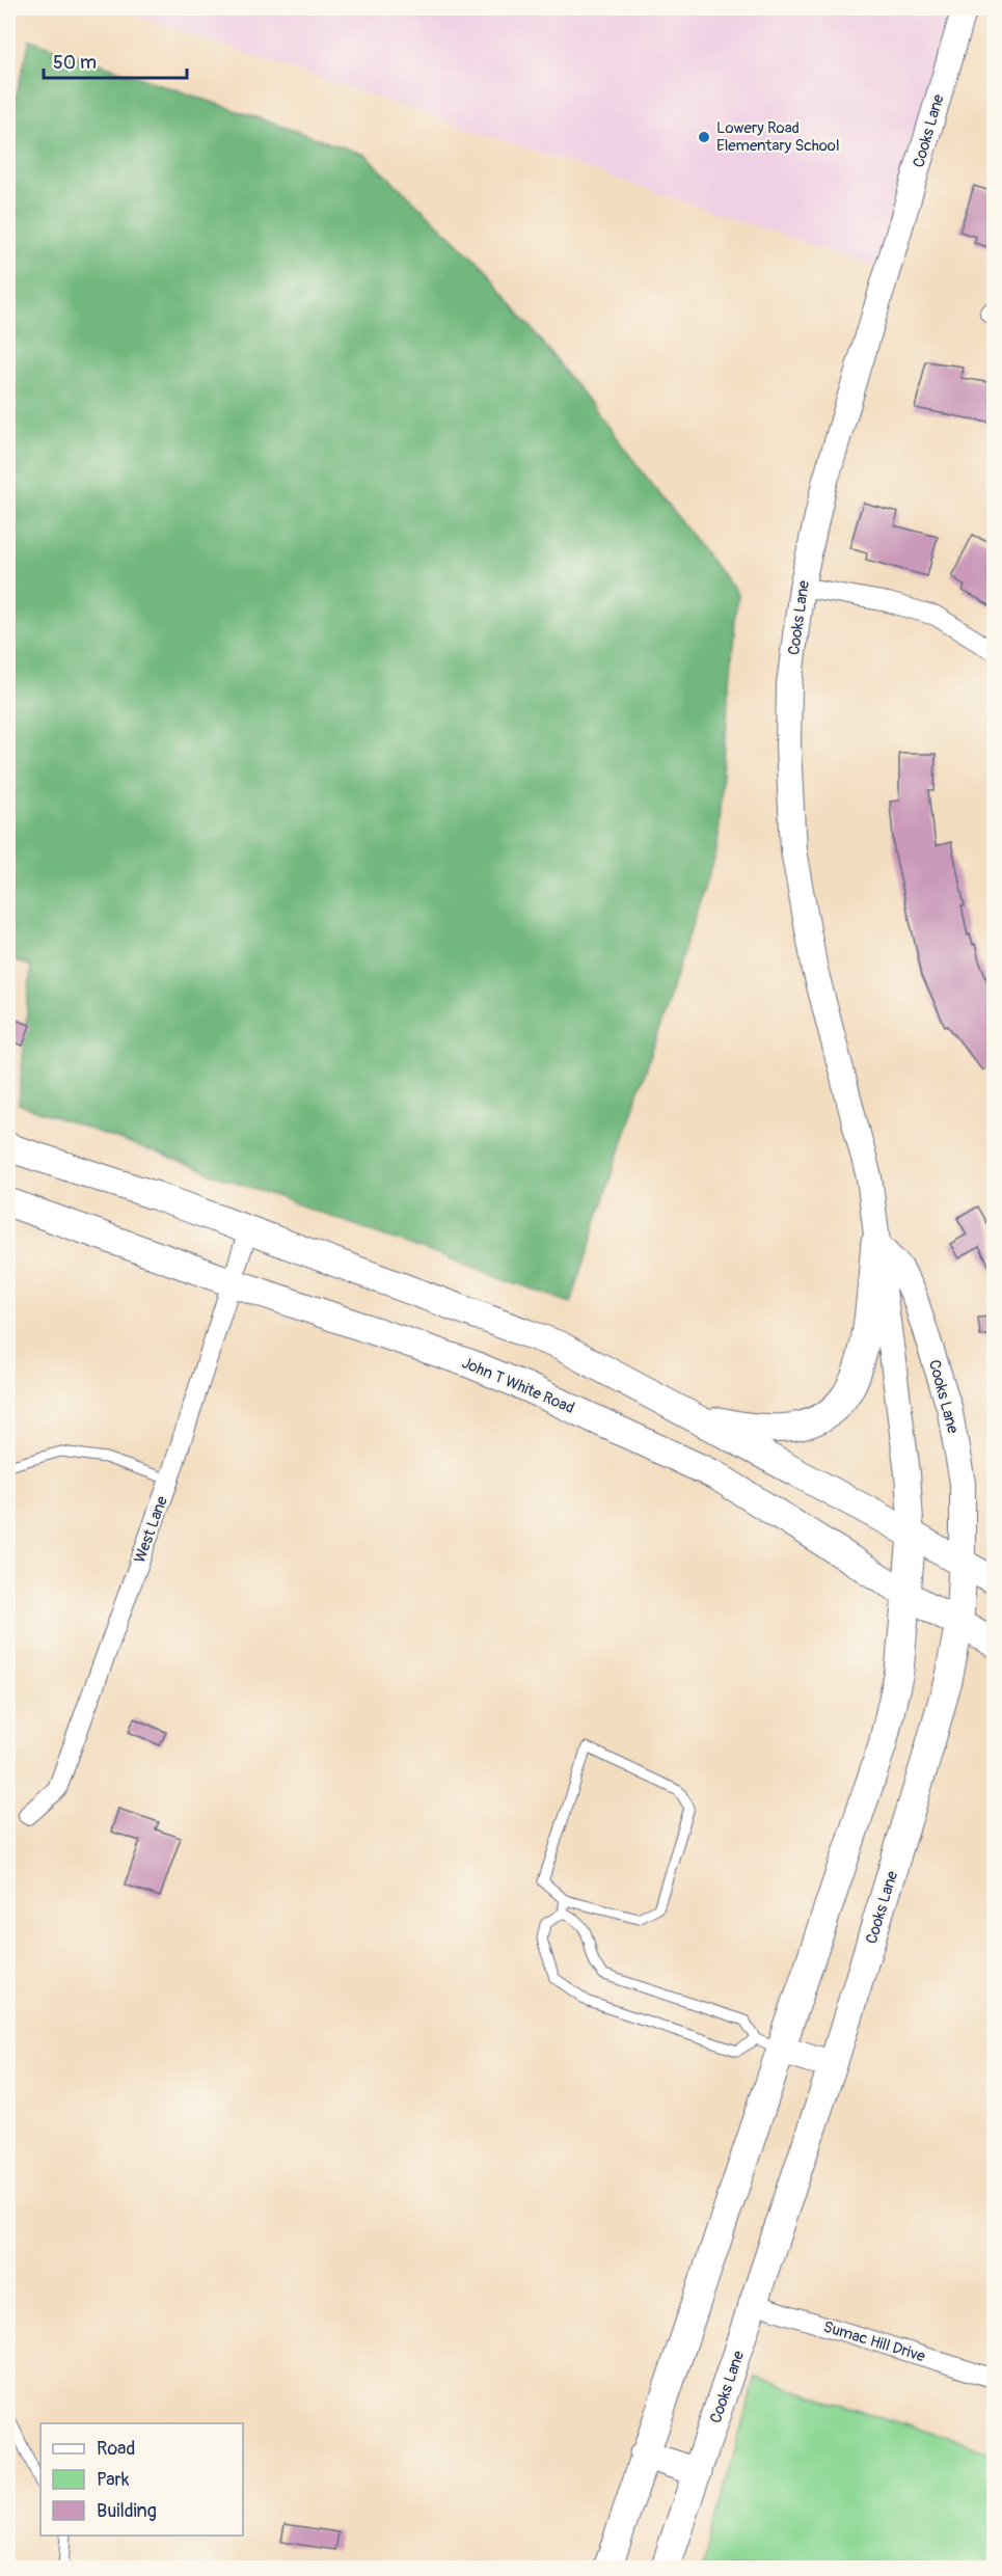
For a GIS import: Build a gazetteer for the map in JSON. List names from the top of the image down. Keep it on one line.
{"streets":{"main road":["Cooks Lane","John T White Road"],"street":["West Lane","Sumac Hill Drive"]},"crossings":[["Cooks Lane","John T White Road"],["Cooks Lane","Sumac Hill Drive"],["John T White Road","West Lane"]],"places":["Lowery Road Elementary School"],"legend":["Road","Park","Building"],"scale_bar":"50 m"}
